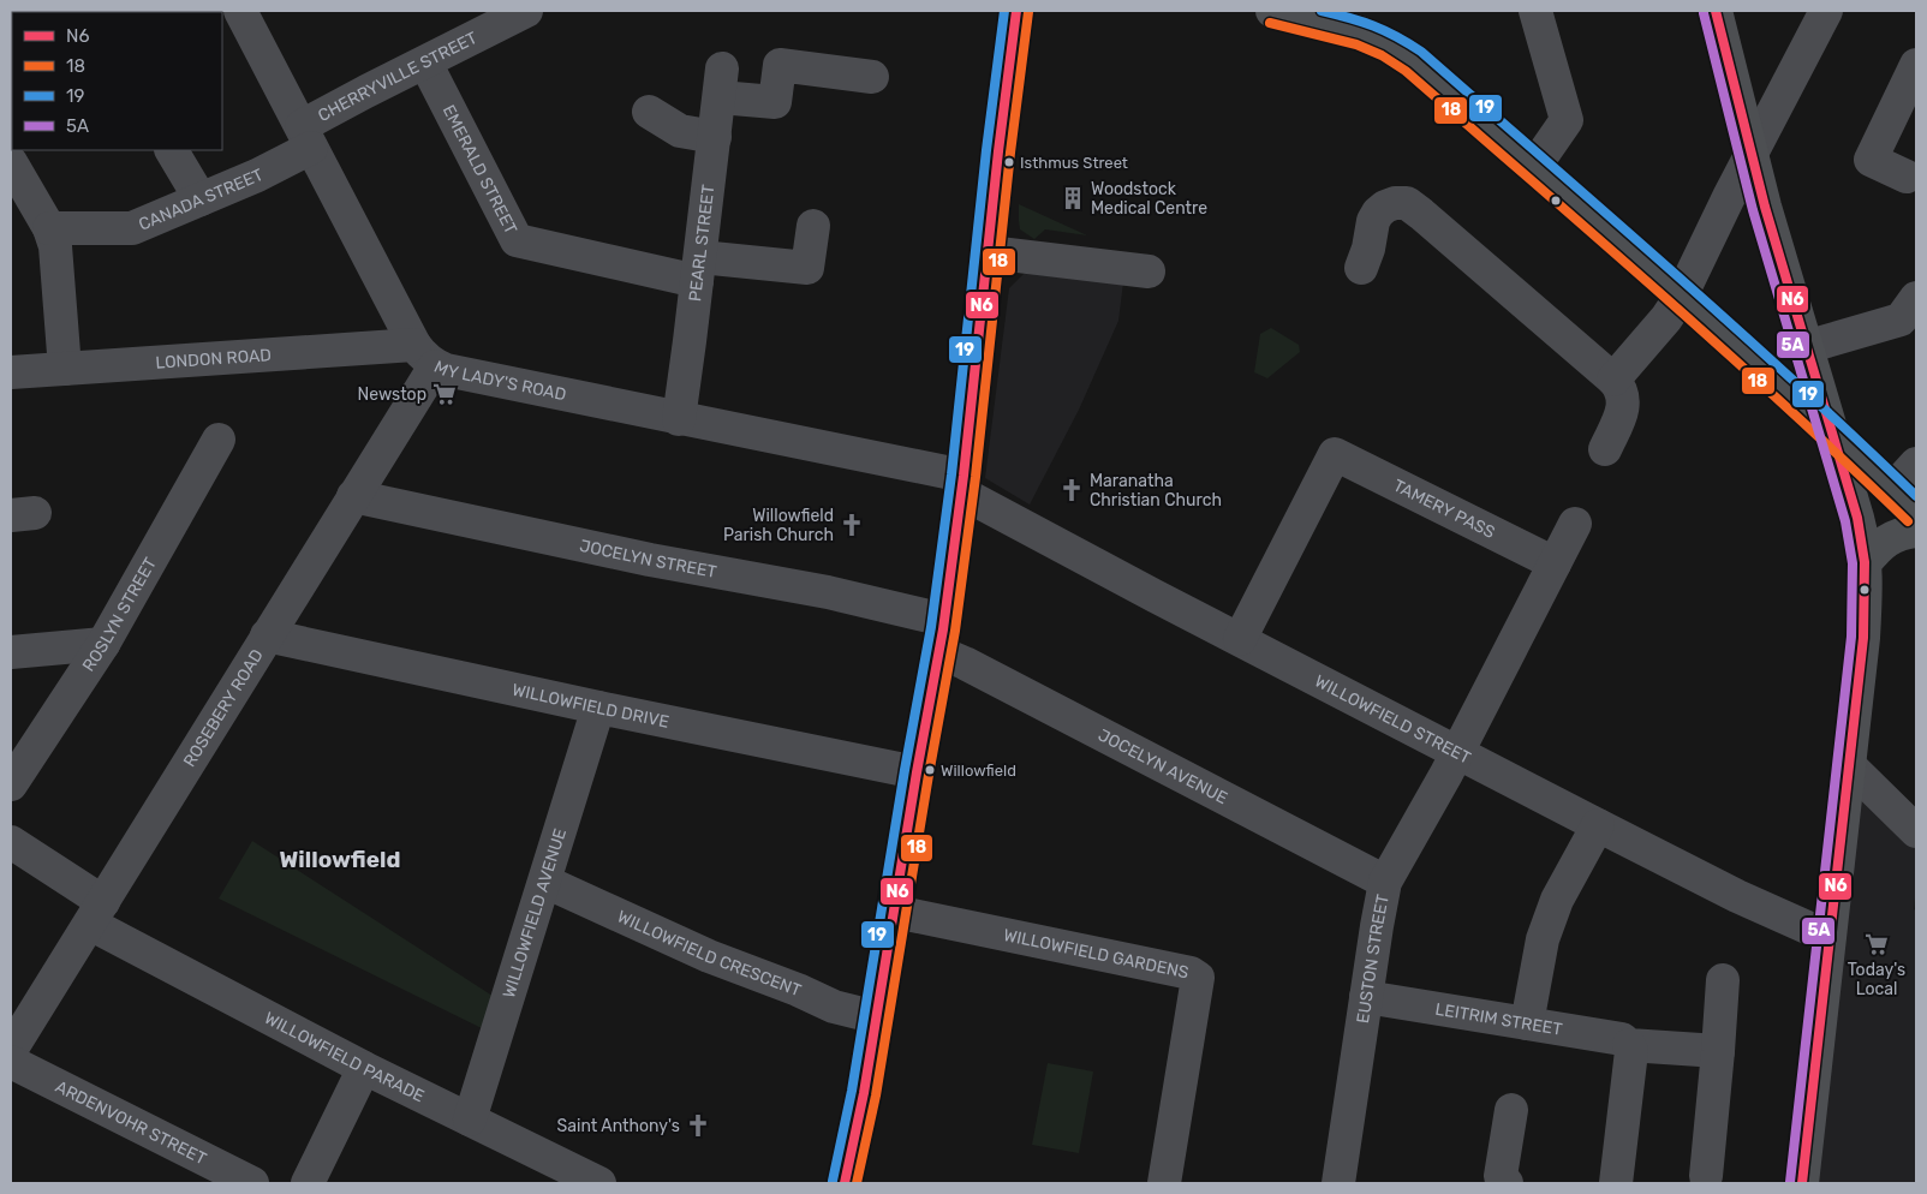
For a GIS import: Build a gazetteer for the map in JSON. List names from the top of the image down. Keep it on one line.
{"streets":{"street":["CHERRYVILLE STREET","EMERALD STREET","CANADA STREET","PEARL STREET","LONDON ROAD","MY LADY'S ROAD","TAMERY PASS","JOCELYN STREET","ROSLYN STREET","WILLOWFIELD DRIVE","ROSEBERY ROAD","WILLOWFIELD STREET","JOCELYN AVENUE","WILLOWFIELD AVENUE","WILLOWFIELD CRESCENT","WILLOWFIELD GARDENS","EUSTON STREET","LEITRIM STREET","WILLOWFIELD PARADE","ARDENVOHR STREET"]},"crossings":[["CHERRYVILLE STREET","EMERALD STREET"],["CHERRYVILLE STREET","CANADA STREET"],["EMERALD STREET","PEARL STREET"],["PEARL STREET","MY LADY'S ROAD"],["LONDON ROAD","MY LADY'S ROAD"],["LONDON ROAD","ROSEBERY ROAD"],["MY LADY'S ROAD","ROSEBERY ROAD"],["MY LADY'S ROAD","WILLOWFIELD STREET"],["TAMERY PASS","WILLOWFIELD STREET"],["TAMERY PASS","EUSTON STREET"],["JOCELYN STREET","ROSEBERY ROAD"],["WILLOWFIELD DRIVE","ROSEBERY ROAD"],["WILLOWFIELD DRIVE","WILLOWFIELD AVENUE"],["ROSEBERY ROAD","WILLOWFIELD PARADE"],["WILLOWFIELD STREET","EUSTON STREET"],["JOCELYN AVENUE","EUSTON STREET"],["WILLOWFIELD AVENUE","WILLOWFIELD CRESCENT"],["WILLOWFIELD AVENUE","WILLOWFIELD PARADE"],["EUSTON STREET","LEITRIM STREET"]],"districts":["Willowfield"],"places":{"other":["Isthmus Street","Willowfield"],"building":["Woodstock Medical Centre"],"supermarket":["Newstop","Today's Local"],"church":["Maranatha Christian Church","Willowfield Parish Church","Saint Anthony's"]},"lines":["transit line N6","transit line 19","transit line 18","transit line 5A"],"legend":["N6","18","19","5A"]}
